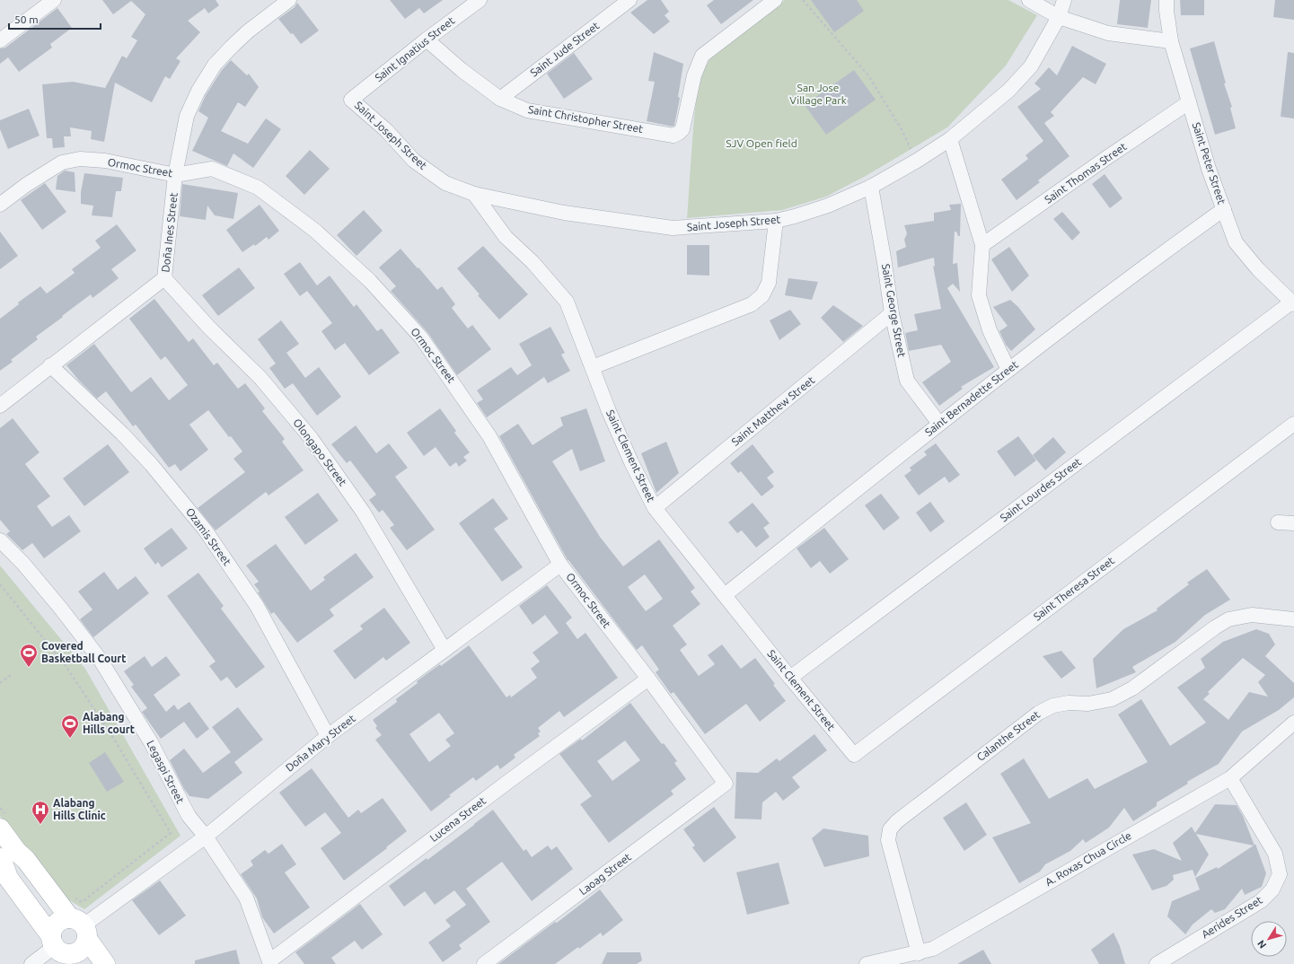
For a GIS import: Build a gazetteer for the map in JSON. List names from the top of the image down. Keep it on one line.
{"streets":{"street":["Saint Ignatius Street","Saint Jude Street","Saint Christopher Street","Saint Joseph Street","Saint Peter Street","Ormoc Street","Saint Thomas Street","Doña Ines Street","Saint George Street","Saint Bernadette Street","Saint Matthew Street","Olongapo Street","Saint Clement Street","Saint Lourdes Street","Ozamis Street","Saint Theresa Street","Calanthe Street","Doña Mary Street","Legaspi Street","Lucena Street","A. Roxas Chua Circle","Laoag Street","Aerides Street"]},"crossings":[["Saint Ignatius Street","Saint Christopher Street"],["Saint Ignatius Street","Saint Joseph Street"],["Saint Jude Street","Saint Christopher Street"],["Saint Joseph Street","Saint George Street"],["Saint Joseph Street","Saint Clement Street"],["Saint Peter Street","Saint Thomas Street"],["Saint Peter Street","Saint Bernadette Street"],["Saint Peter Street","Saint Lourdes Street"],["Ormoc Street","Doña Ines Street"],["Ormoc Street","Doña Mary Street"],["Ormoc Street","Lucena Street"],["Ormoc Street","Laoag Street"],["Doña Ines Street","Olongapo Street"],["Doña Ines Street","Ozamis Street"],["Saint George Street","Saint Bernadette Street"],["Saint George Street","Saint Matthew Street"],["Saint Bernadette Street","Saint Clement Street"],["Saint Matthew Street","Saint Clement Street"],["Olongapo Street","Doña Mary Street"],["Saint Clement Street","Saint Lourdes Street"],["Saint Clement Street","Saint Theresa Street"],["Ozamis Street","Doña Mary Street"],["Calanthe Street","A. Roxas Chua Circle"],["Doña Mary Street","Legaspi Street"],["Legaspi Street","Lucena Street"],["A. Roxas Chua Circle","Aerides Street"]],"parks":["San Jose Village Park","SJV Open field"],"places":{"sports":["Covered Basketball Court","Alabang Hills court"],"hospital":["Alabang Hills Clinic"]},"scale_bar":"50 m","north":"bottom left"}
